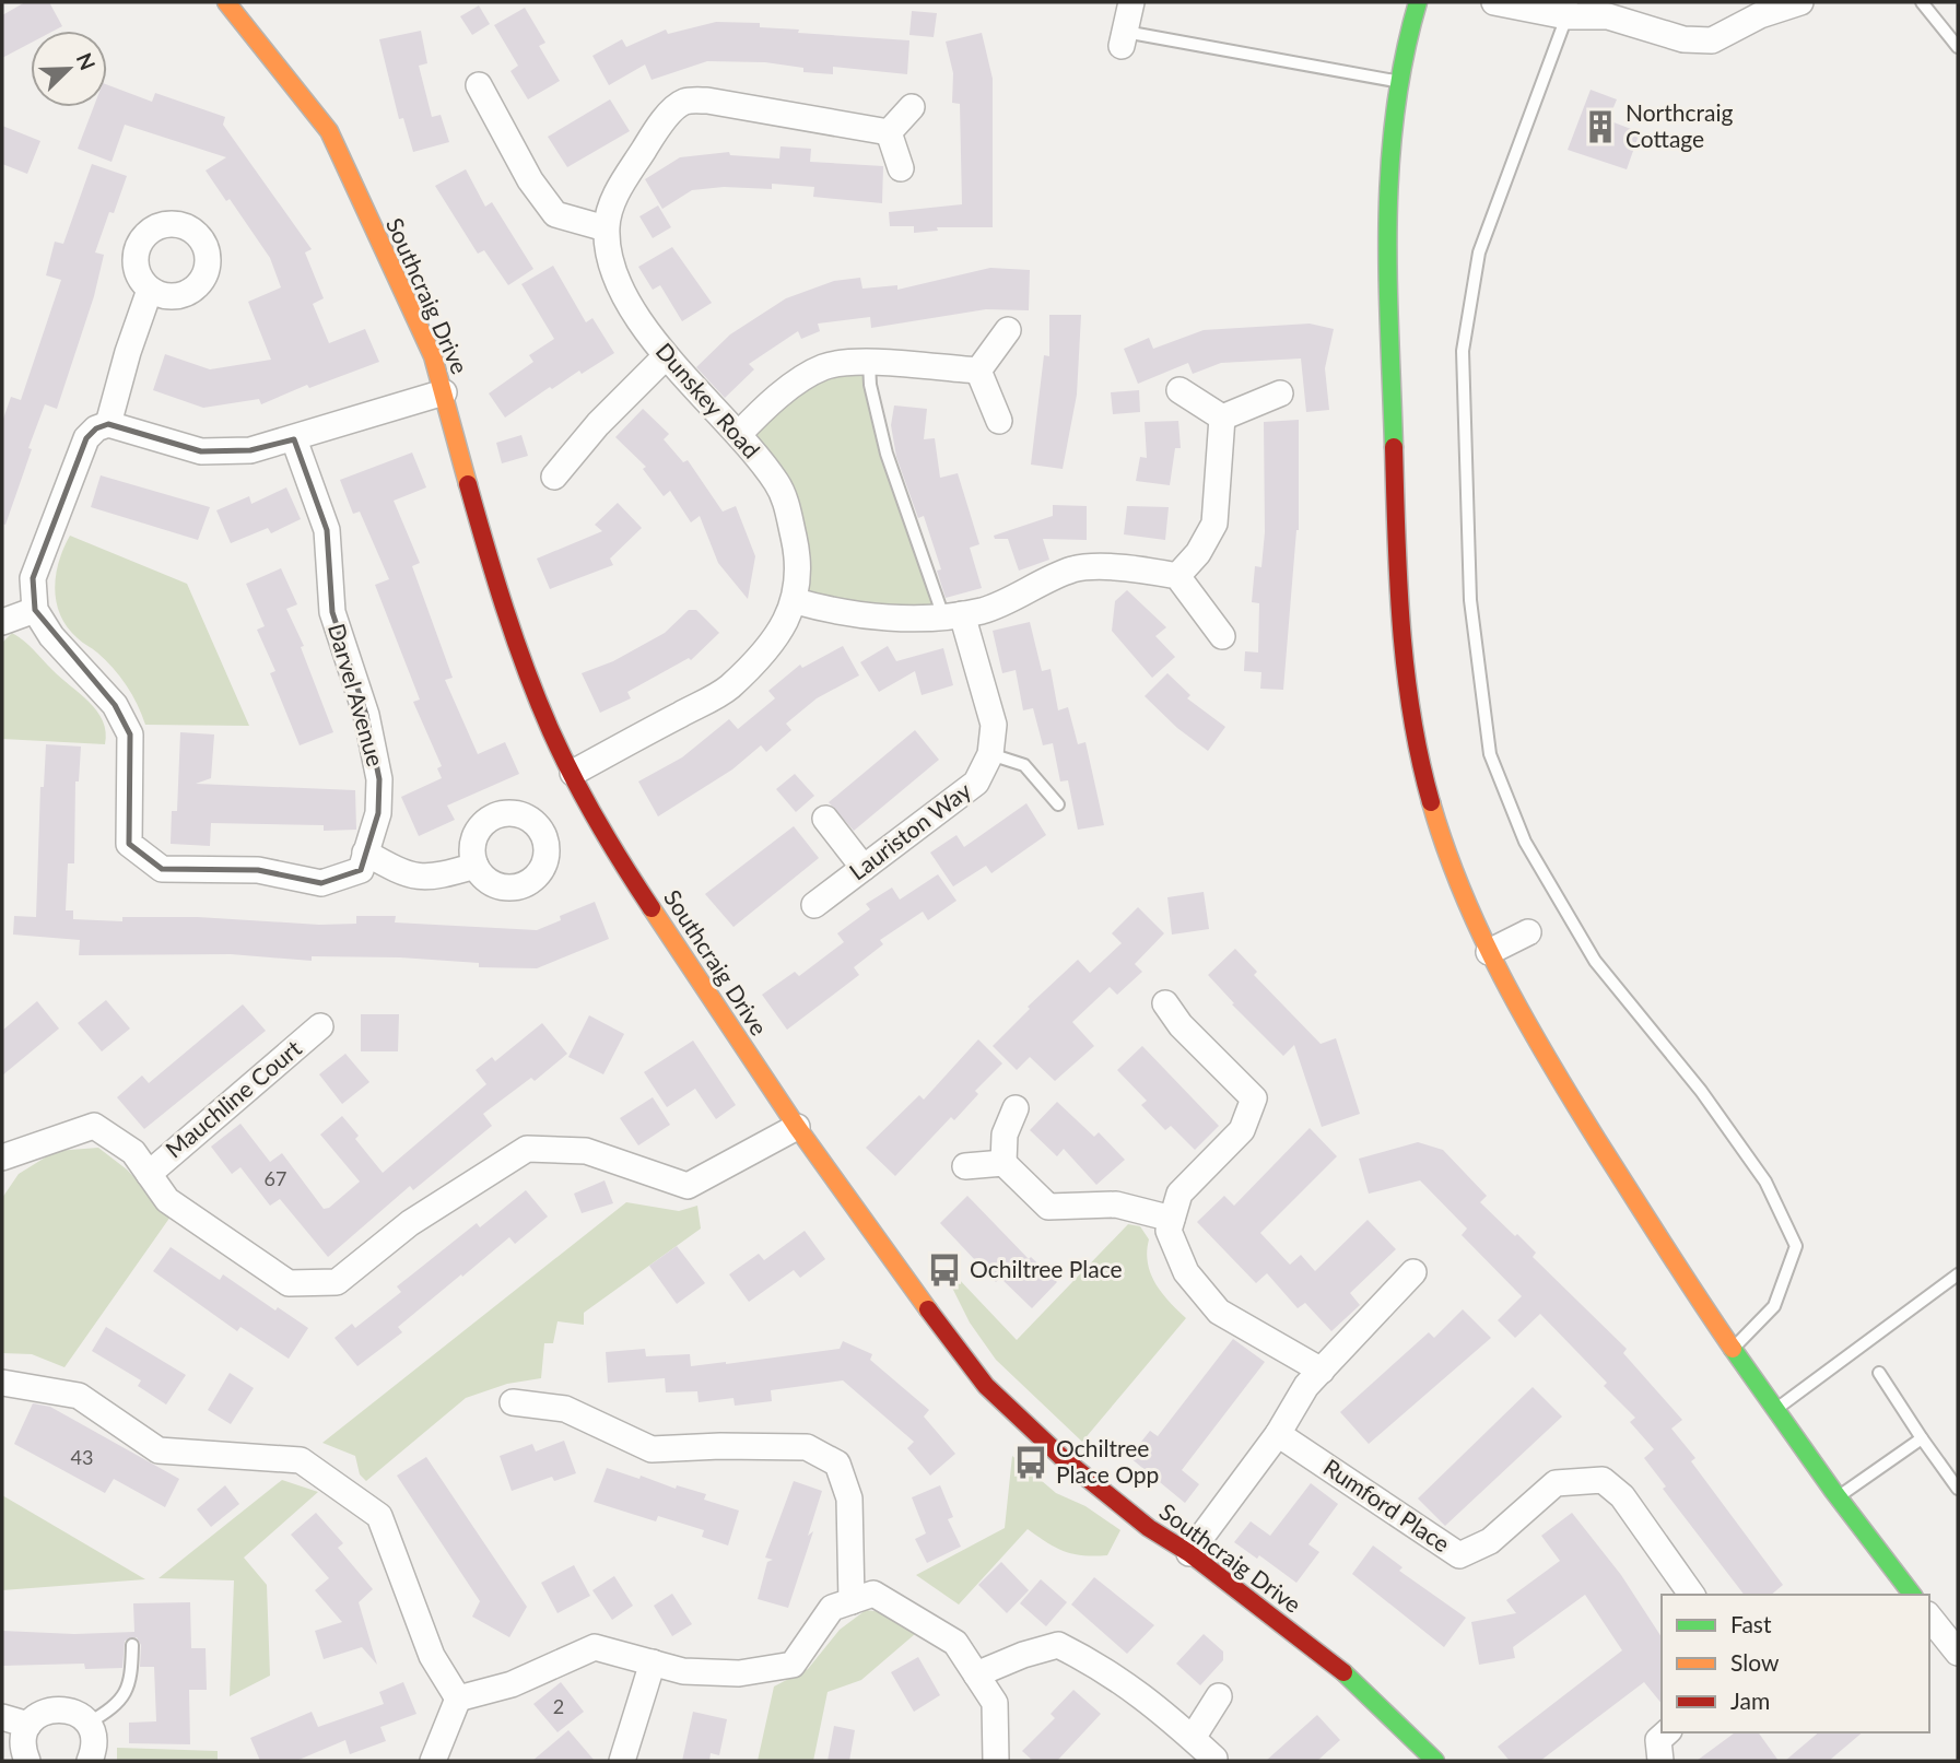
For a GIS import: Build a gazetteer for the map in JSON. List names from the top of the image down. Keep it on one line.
{"streets":{"street":["Southcraig Drive","Dunskey Road","Darvel Avenue","Lauriston Way","Mauchline Court","Rumford Place"]},"crossings":[["Southcraig Drive","Dunskey Road"]],"places":{"building":["Northcraig Cottage"],"bus stop":["Ochiltree Place","Ochiltree Place Opp"]},"house_numbers":["67","43","2"],"legend":["Fast","Slow","Jam"],"north":"top right"}
